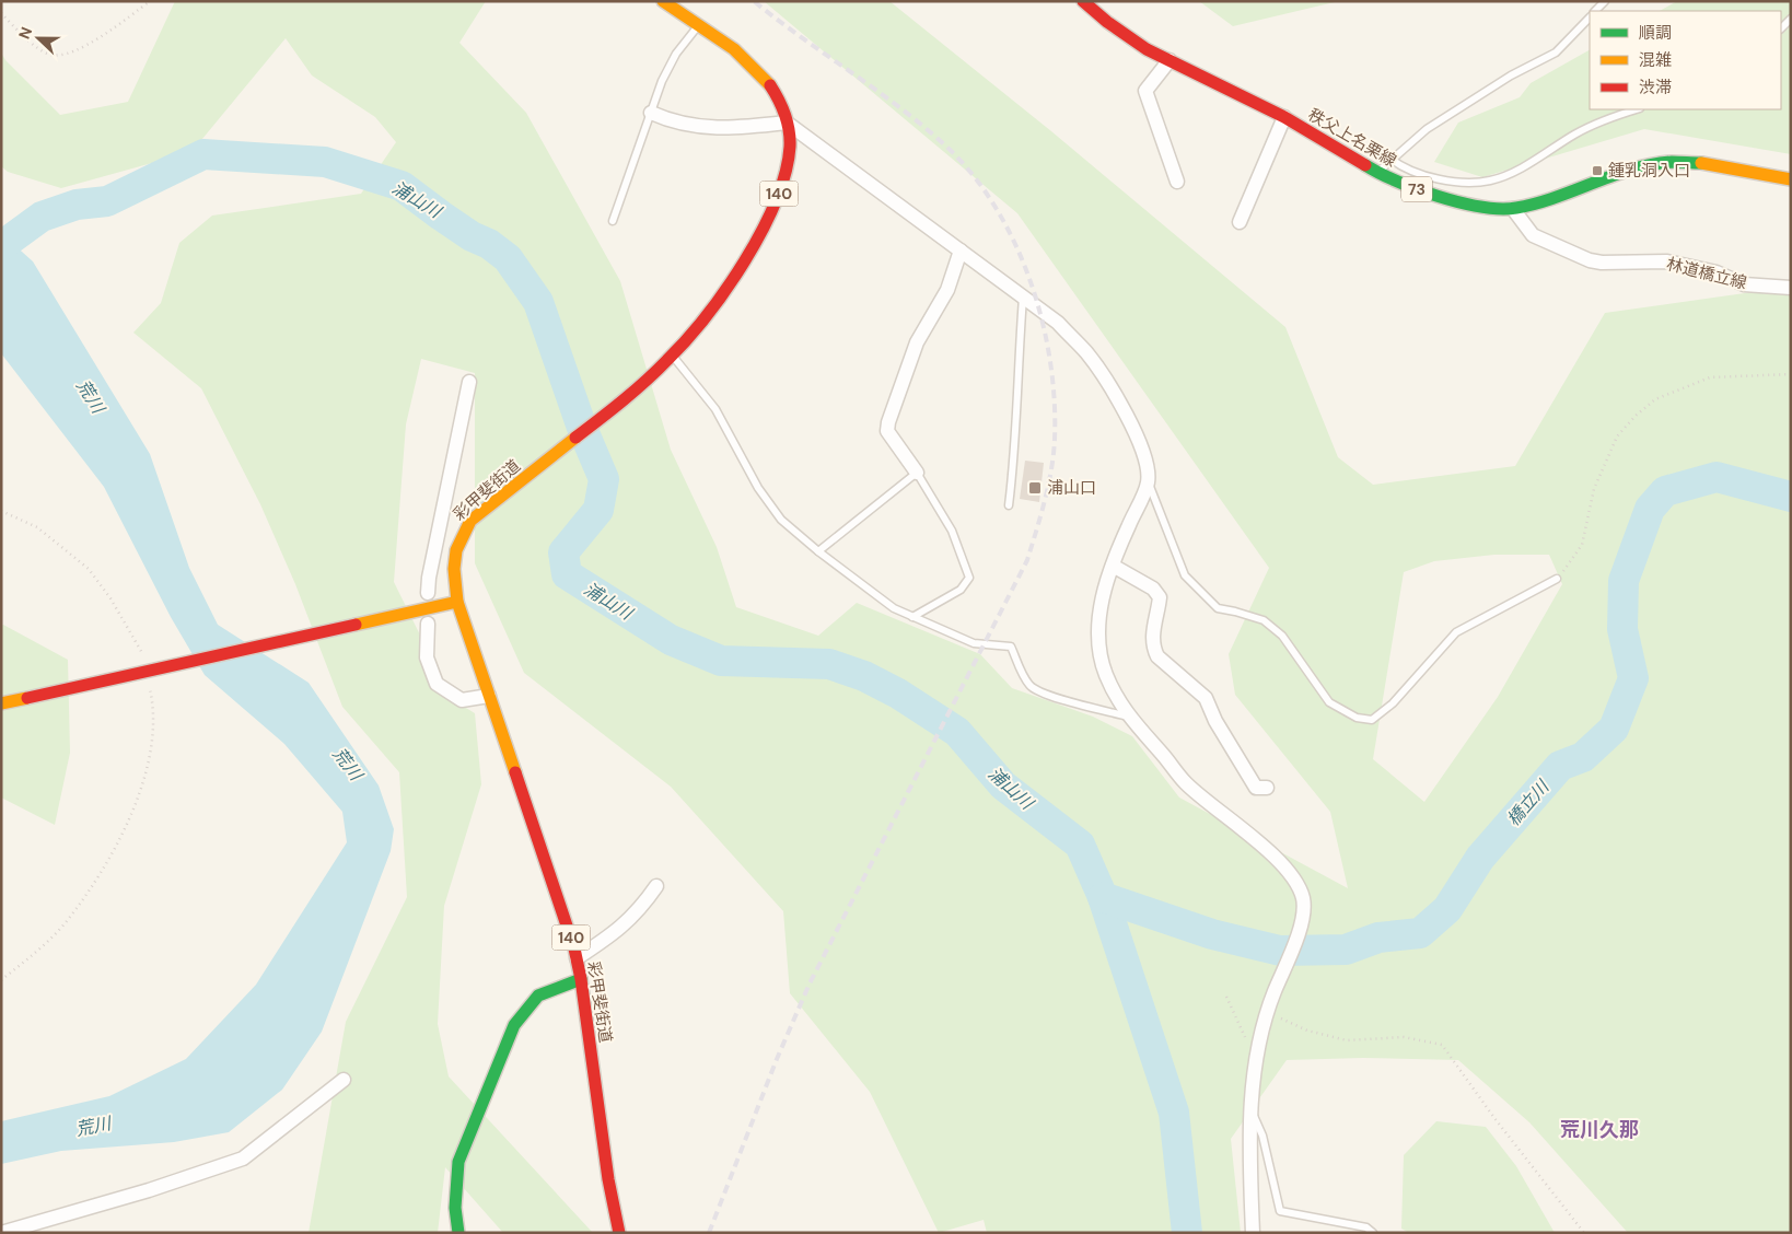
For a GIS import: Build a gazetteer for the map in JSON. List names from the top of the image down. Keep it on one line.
{"streets":{"main road":["秩父上名栗線","73","140","彩甲斐街道"],"street":["林道橋立線"]},"crossings":[["秩父上名栗線","林道橋立線"]],"districts":["荒川久那"],"water":["浦山川","荒川","橋立川"],"places":{"transit":["鍾乳洞入口","浦山口"]},"legend":["順調","混雑","渋滞"],"north":"left"}
